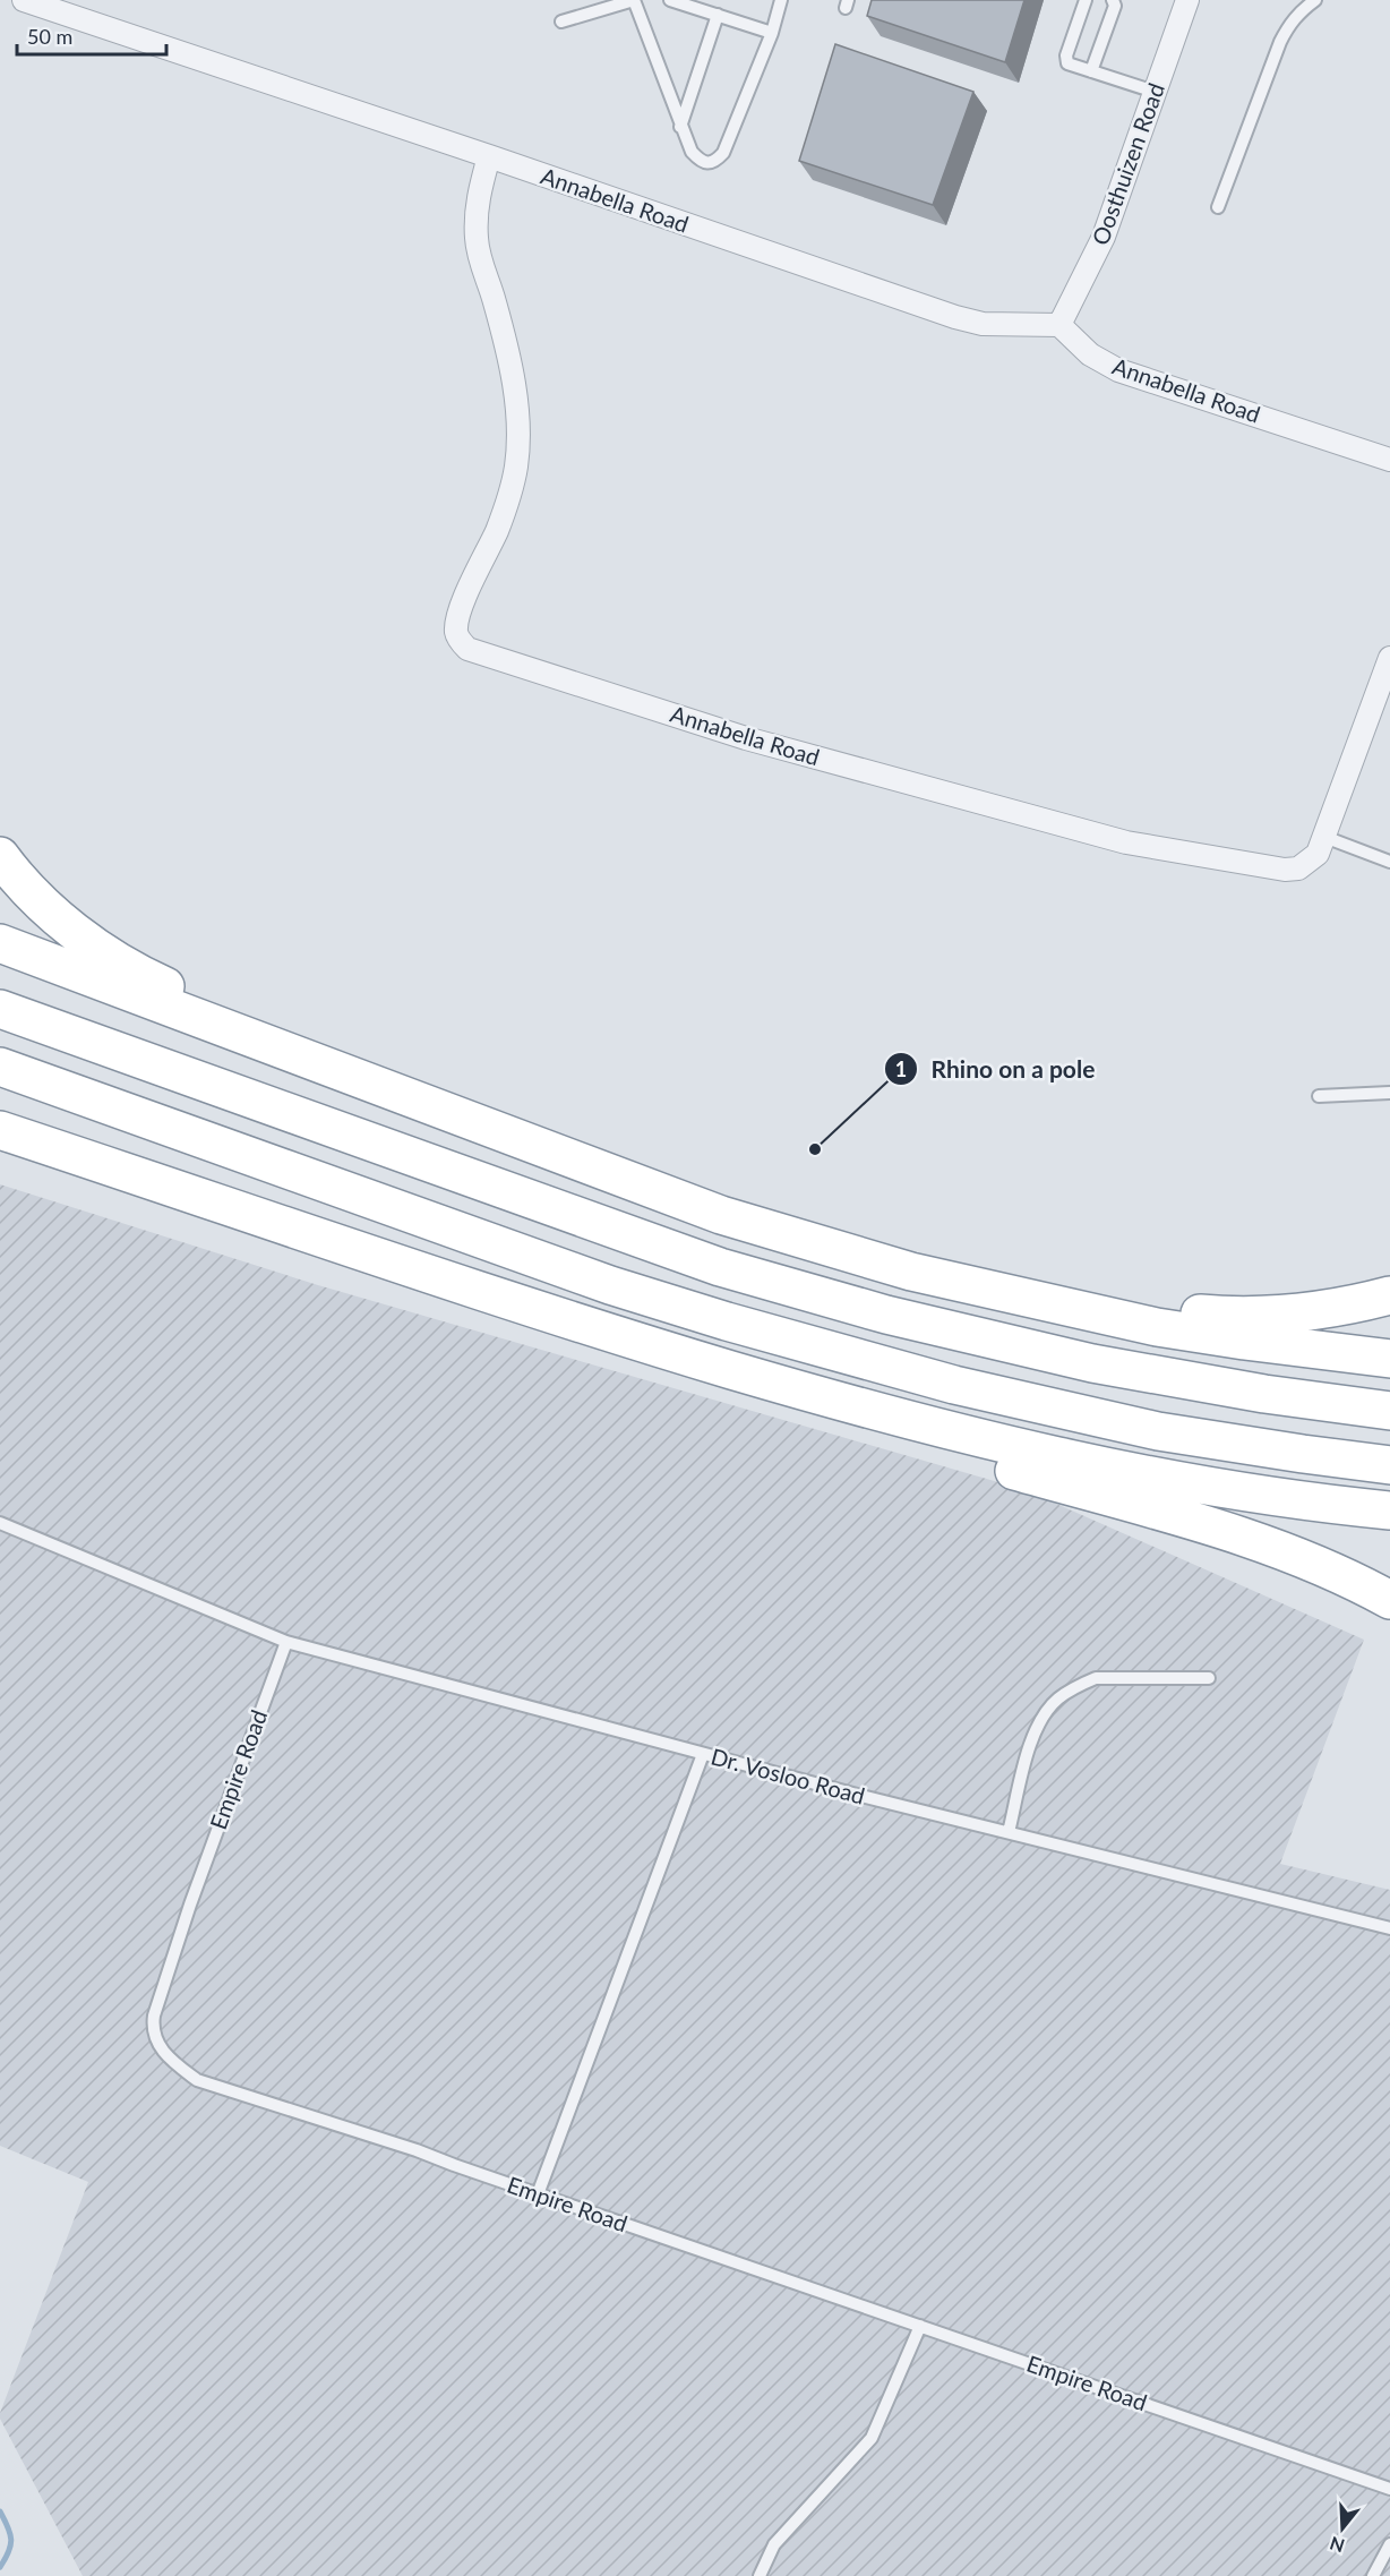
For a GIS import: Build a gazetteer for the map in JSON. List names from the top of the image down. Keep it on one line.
{"streets":{"street":["Oosthuizen Road","Annabella Road"],"lane":["Empire Road","Dr. Vosloo Road"]},"crossings":[["Oosthuizen Road","Annabella Road"],["Empire Road","Dr. Vosloo Road"]],"places":["Rhino on a pole"],"scale_bar":"50 m","north":"bottom"}
